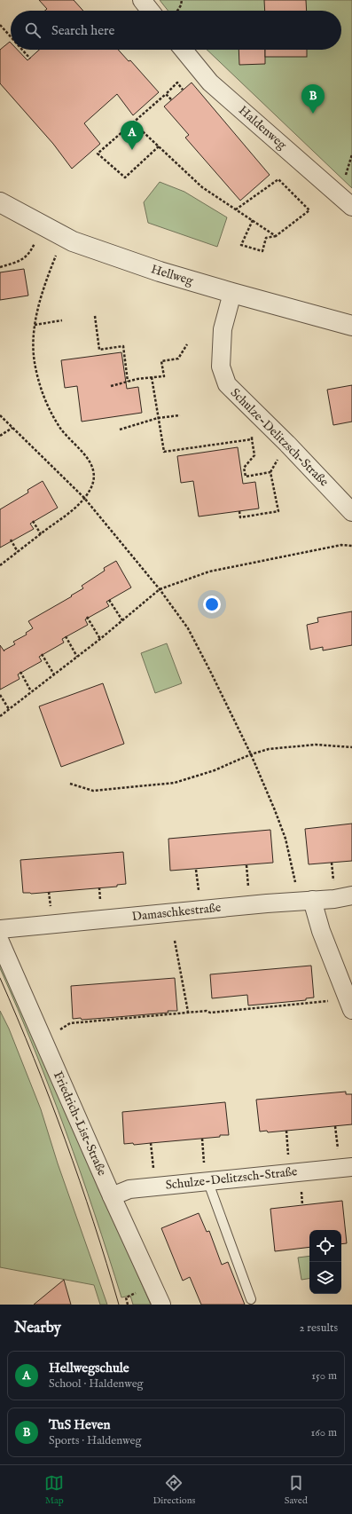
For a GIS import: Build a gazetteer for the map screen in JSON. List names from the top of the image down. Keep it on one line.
{"streets":{"street":["Haldenweg","Hellweg","Schulze-Delitzsch-Straße","Damaschkestraße","Friedrich-List-Straße"]},"crossings":[["Hellweg","Schulze-Delitzsch-Straße"],["Schulze-Delitzsch-Straße","Friedrich-List-Straße"]],"page":{"search":"Search here","pins":["B","A"],"heading":["Nearby","2 results"],"list":[{"mark":"A","name":"Hellwegschule","note":"School · Haldenweg","value":"150 m"},{"mark":"B","name":"TuS Heven","note":"Sports · Haldenweg","value":"160 m"}],"nav":["Map","Directions","Saved"]}}
